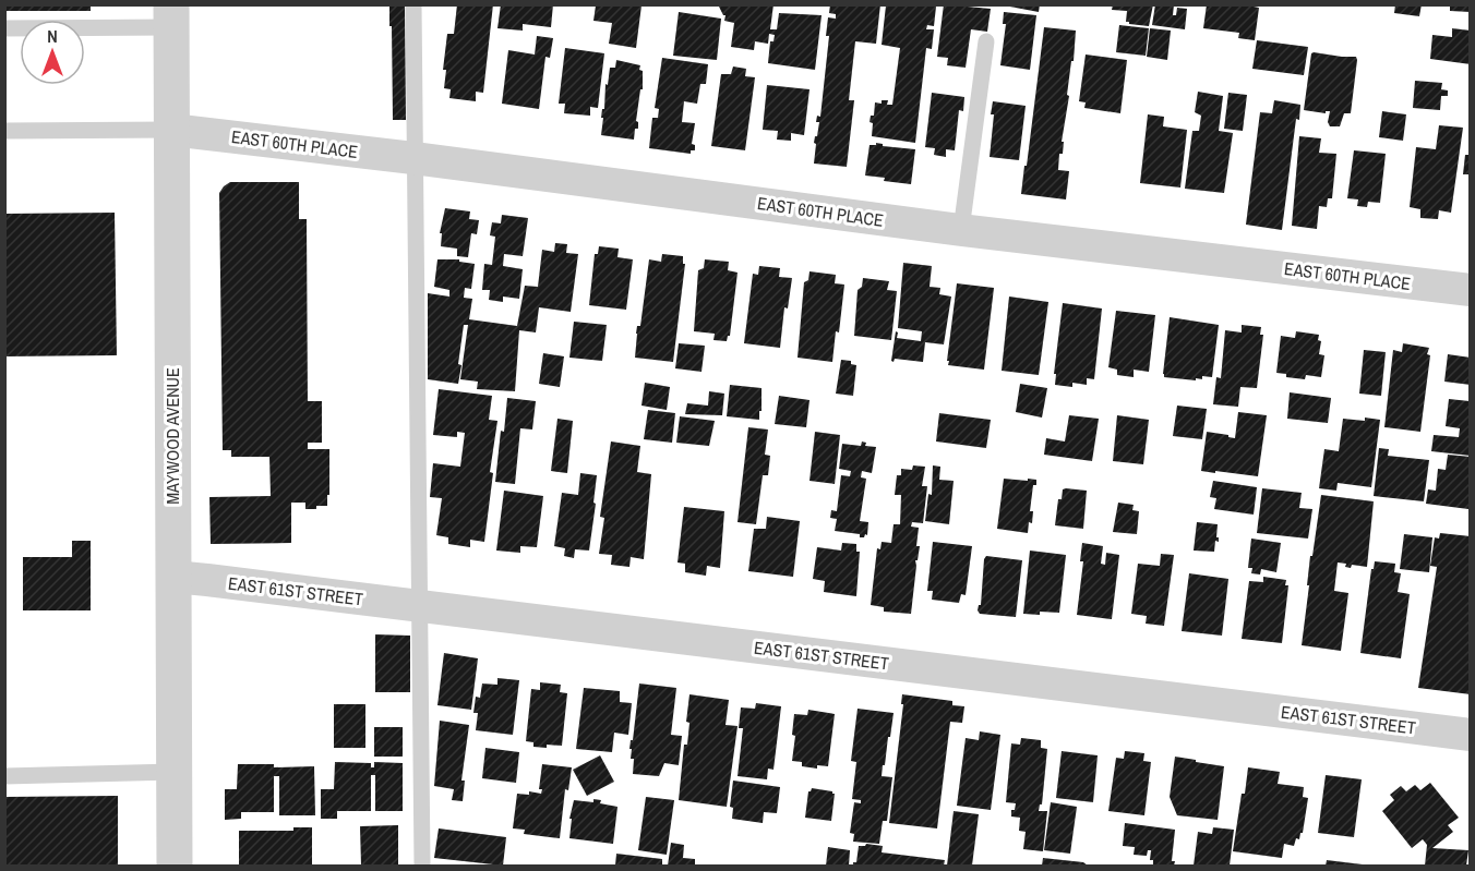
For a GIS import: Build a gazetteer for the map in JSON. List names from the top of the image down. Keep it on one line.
{"streets":{"street":["EAST 60TH PLACE","MAYWOOD AVENUE","EAST 61ST STREET"]},"crossings":[["EAST 60TH PLACE","MAYWOOD AVENUE"],["MAYWOOD AVENUE","EAST 61ST STREET"]],"north":"top"}
